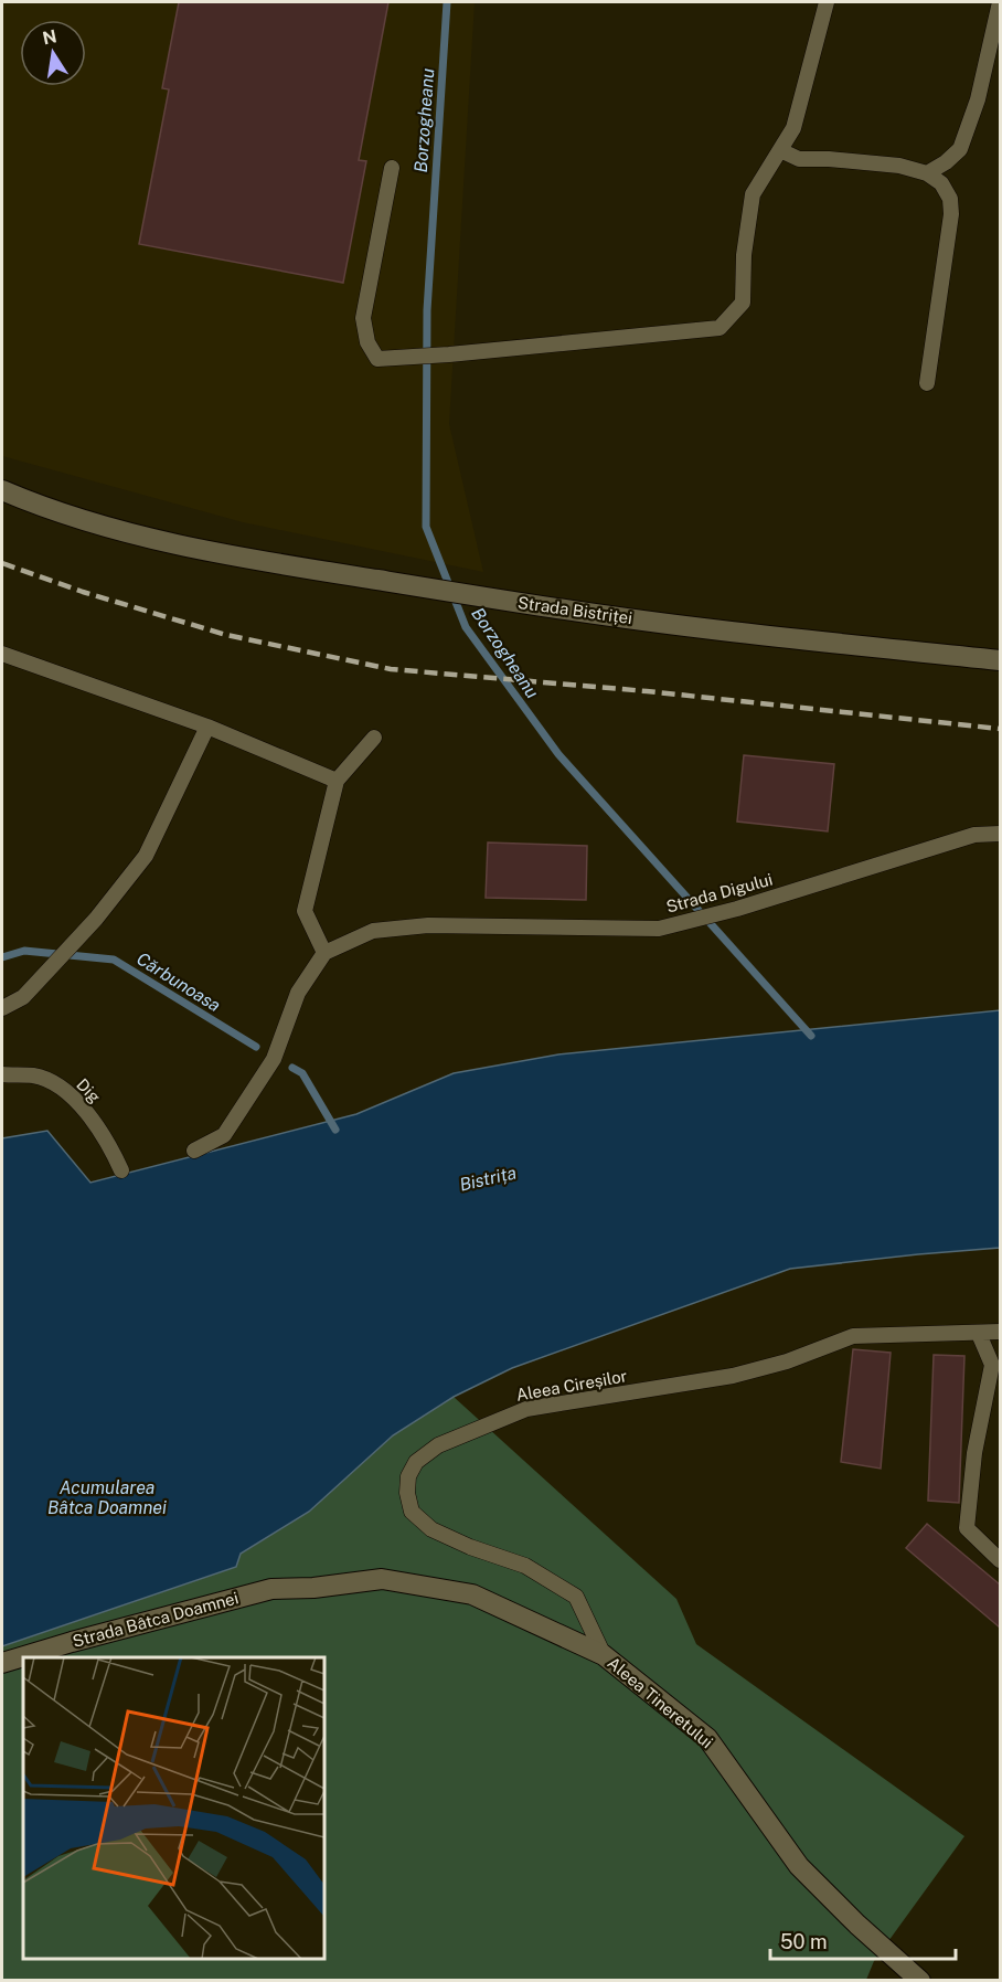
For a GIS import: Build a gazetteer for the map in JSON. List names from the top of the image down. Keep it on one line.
{"streets":{"street":["Strada Bistriței","Strada Bâtca Doamnei","Aleea Tineretului"],"lane":["Strada Digului","Dig","Aleea Cireșilor"]},"crossings":[["Aleea Cireșilor","Aleea Tineretului"],["Strada Bâtca Doamnei","Aleea Tineretului"]],"water":["Borzogheanu","Cărbunoasa","Bistrița","Acumularea Bâtca Doamnei"],"scale_bar":"50 m","north":"top"}
